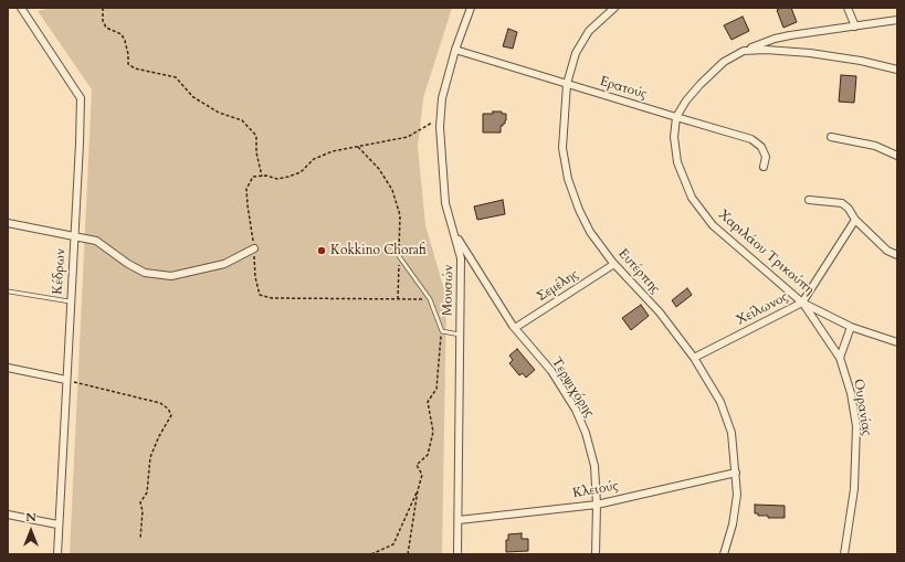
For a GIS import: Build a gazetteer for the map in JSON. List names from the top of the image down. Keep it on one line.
{"streets":{"street":["Ερατούς","Χαριλάου Τρικούπη","Κέδρων","Ευτέρπης","Σεμέλης","Μουσών","Χείλωνος","Τερψιχόρης","Ουρανίας","Κλειούς"]},"crossings":[["Ερατούς","Χαριλάου Τρικούπη"],["Ερατούς","Ευτέρπης"],["Ερατούς","Μουσών"],["Χαριλάου Τρικούπη","Χείλωνος"],["Χαριλάου Τρικούπη","Ουρανίας"],["Ευτέρπης","Σεμέλης"],["Ευτέρπης","Χείλωνος"],["Ευτέρπης","Κλειούς"],["Σεμέλης","Τερψιχόρης"],["Μουσών","Τερψιχόρης"],["Μουσών","Κλειούς"],["Χείλωνος","Ουρανίας"],["Τερψιχόρης","Κλειούς"]],"places":["Kokkino Chorafi"],"north":"top"}
